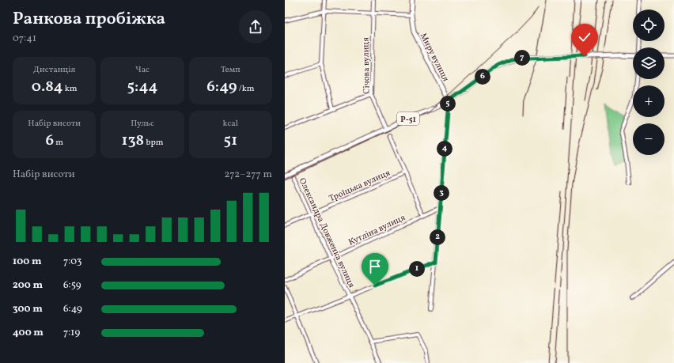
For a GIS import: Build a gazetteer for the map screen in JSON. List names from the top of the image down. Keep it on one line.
{"streets":{"main road":["Миру вулиця","Р-51"],"street":["Січова вулиця","Троїцька вулиця","Кутліна вулиця","Олександра Довженка вулиця"]},"crossings":[["Миру вулиця","Р-51"],["Січова вулиця","Р-51"],["Троїцька вулиця","Олександра Довженка вулиця"],["Кутліна вулиця","Олександра Довженка вулиця"]],"page":{"heading":["Ранкова пробіжка","07:41"],"map_buttons":["+","−"],"pins":["7","6","5","4","3","2","1"],"stats":[["Дистанція","0.84 km"],["Час","5:44"],["Темп","6:49 /km"],["Набір висоти","6 m"],["Пульс","138 bpm"],["kcal","51"]],"chart":["Набір висоти","272–277 m"],"list":[{"name":"100 m","note":"7:03"},{"name":"200 m","note":"6:59"},{"name":"300 m","note":"6:49"},{"name":"400 m","note":"7:19"}]}}
